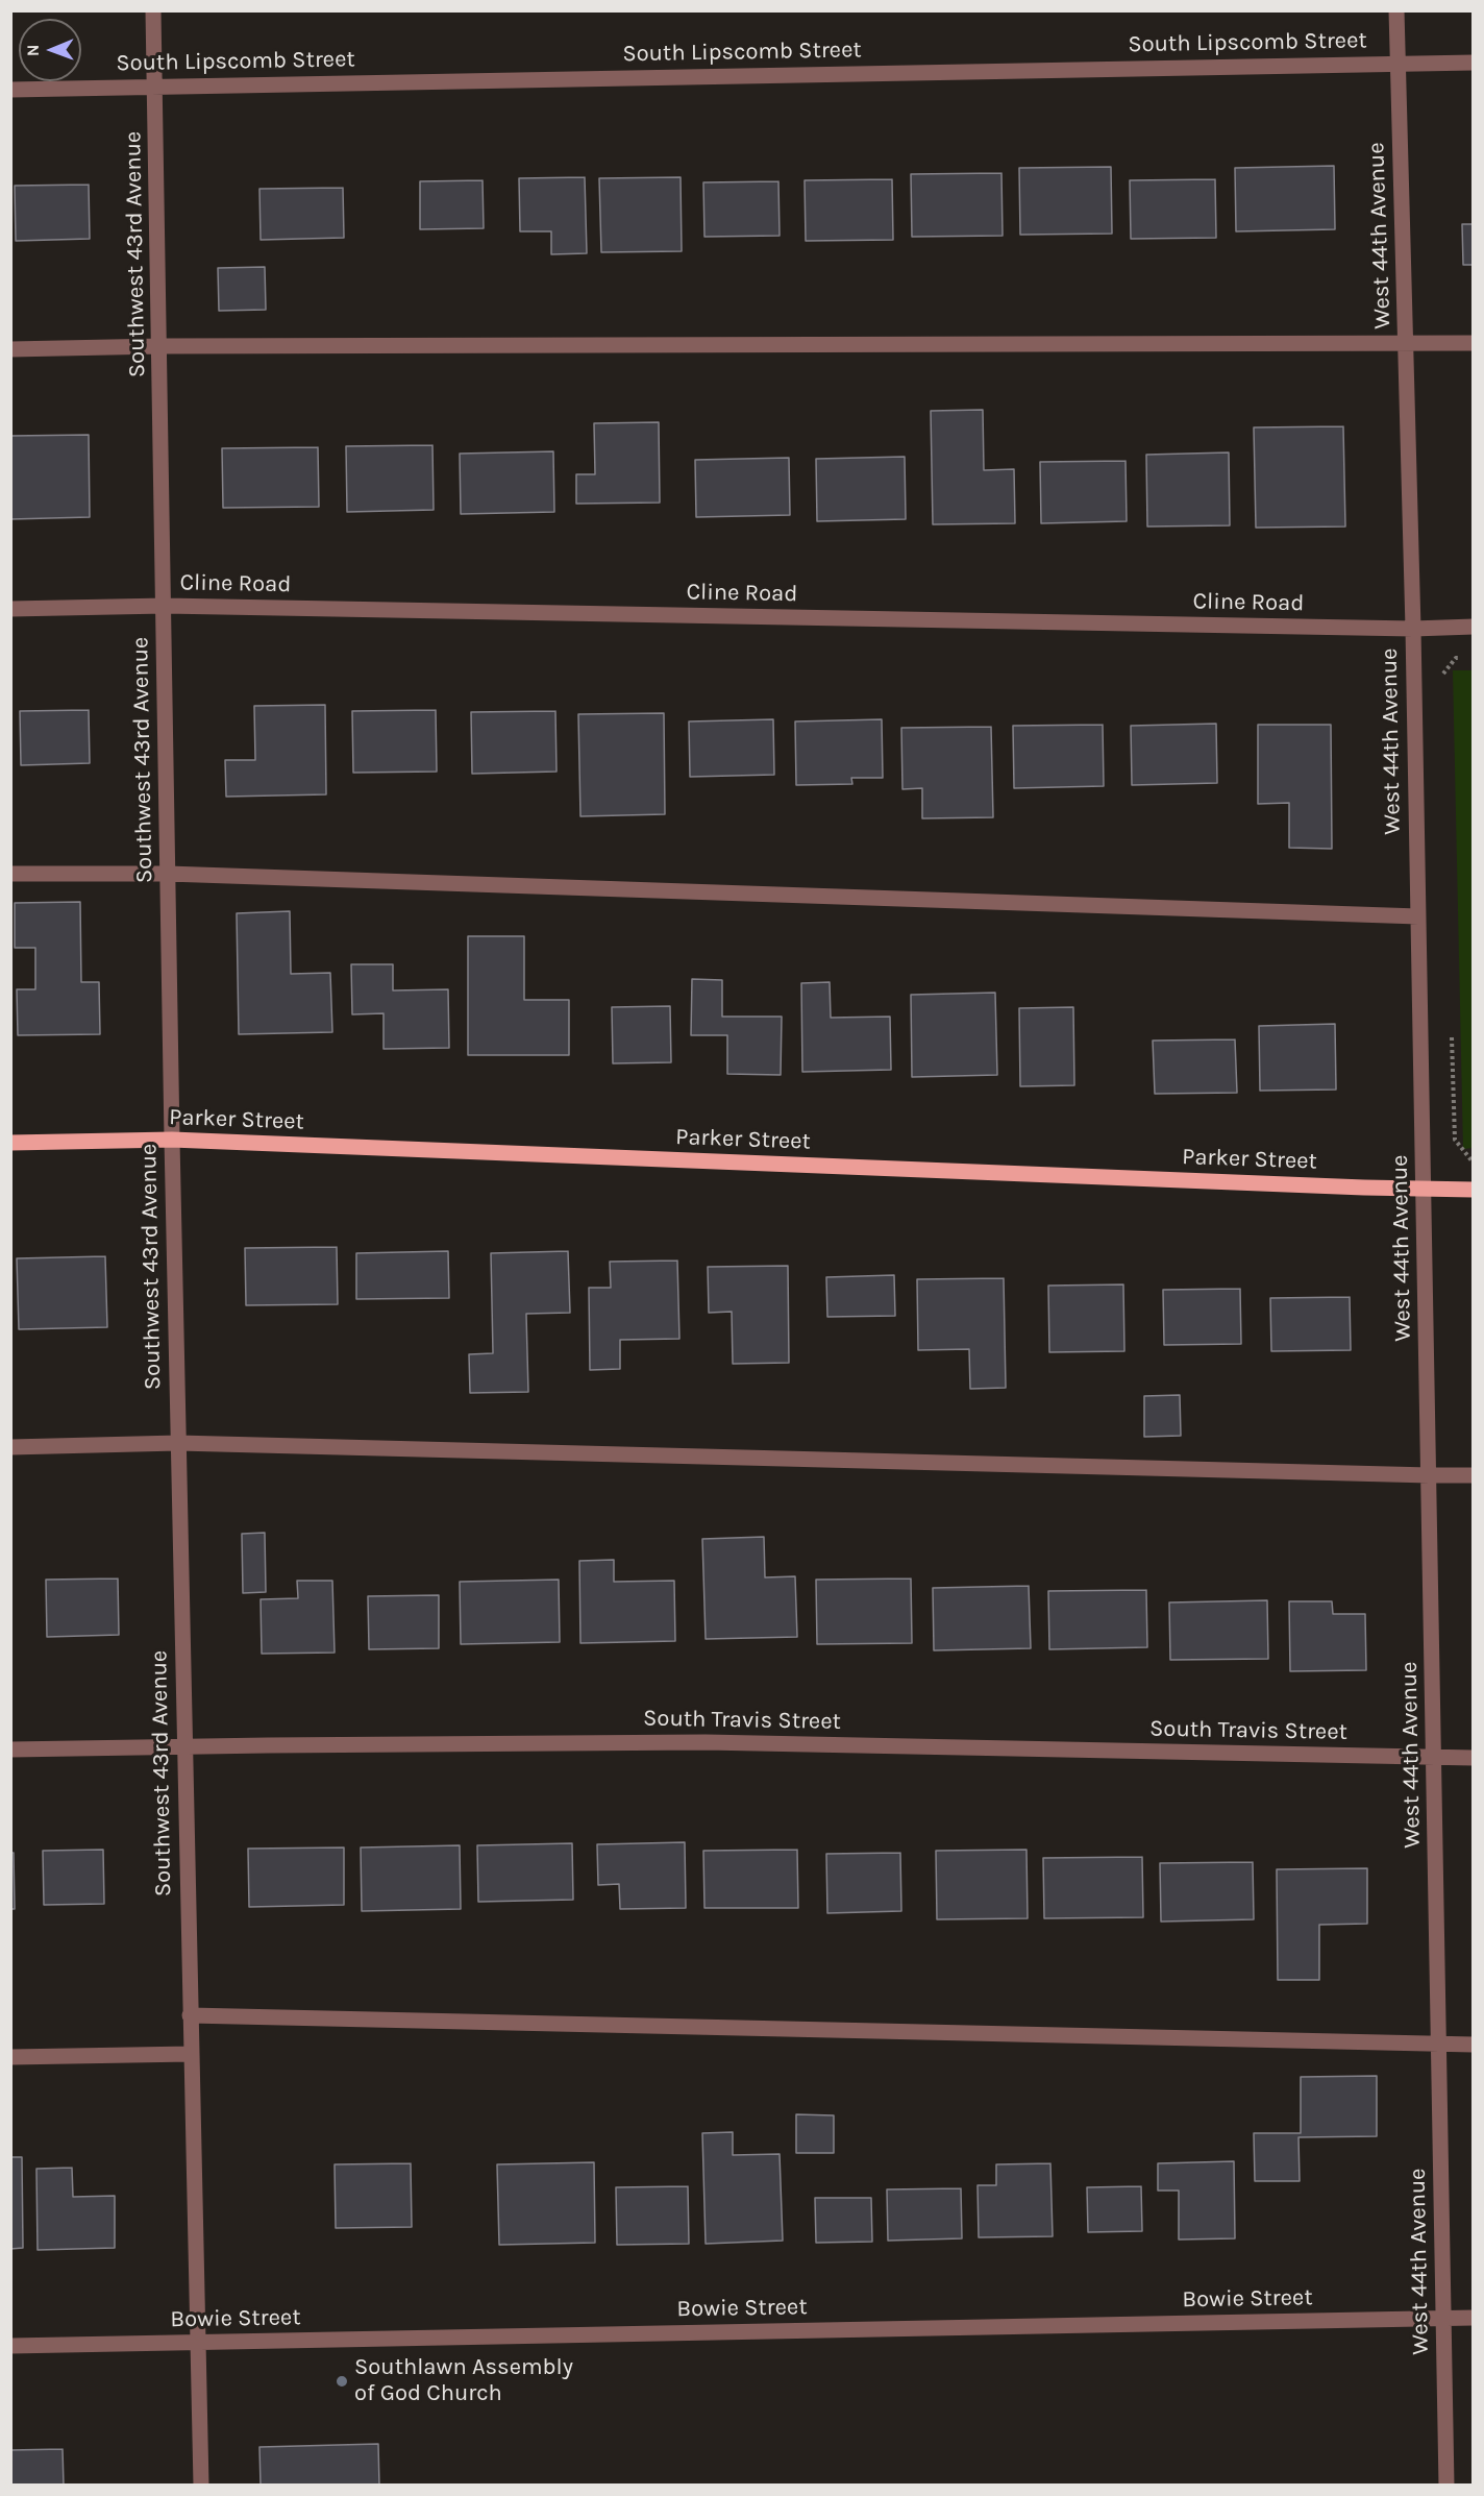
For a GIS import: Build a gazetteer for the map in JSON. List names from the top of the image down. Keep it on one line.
{"streets":{"main road":["Parker Street"],"street":["South Lipscomb Street","West 44th Avenue","Southwest 43rd Avenue","Cline Road","South Travis Street","Bowie Street"]},"crossings":[["South Lipscomb Street","West 44th Avenue"],["South Lipscomb Street","Southwest 43rd Avenue"],["West 44th Avenue","Cline Road"],["West 44th Avenue","Parker Street"],["West 44th Avenue","South Travis Street"],["West 44th Avenue","Bowie Street"],["Southwest 43rd Avenue","Cline Road"],["Southwest 43rd Avenue","Parker Street"],["Southwest 43rd Avenue","South Travis Street"],["Southwest 43rd Avenue","Bowie Street"]],"places":["Southlawn Assembly of God Church"],"north":"left"}
